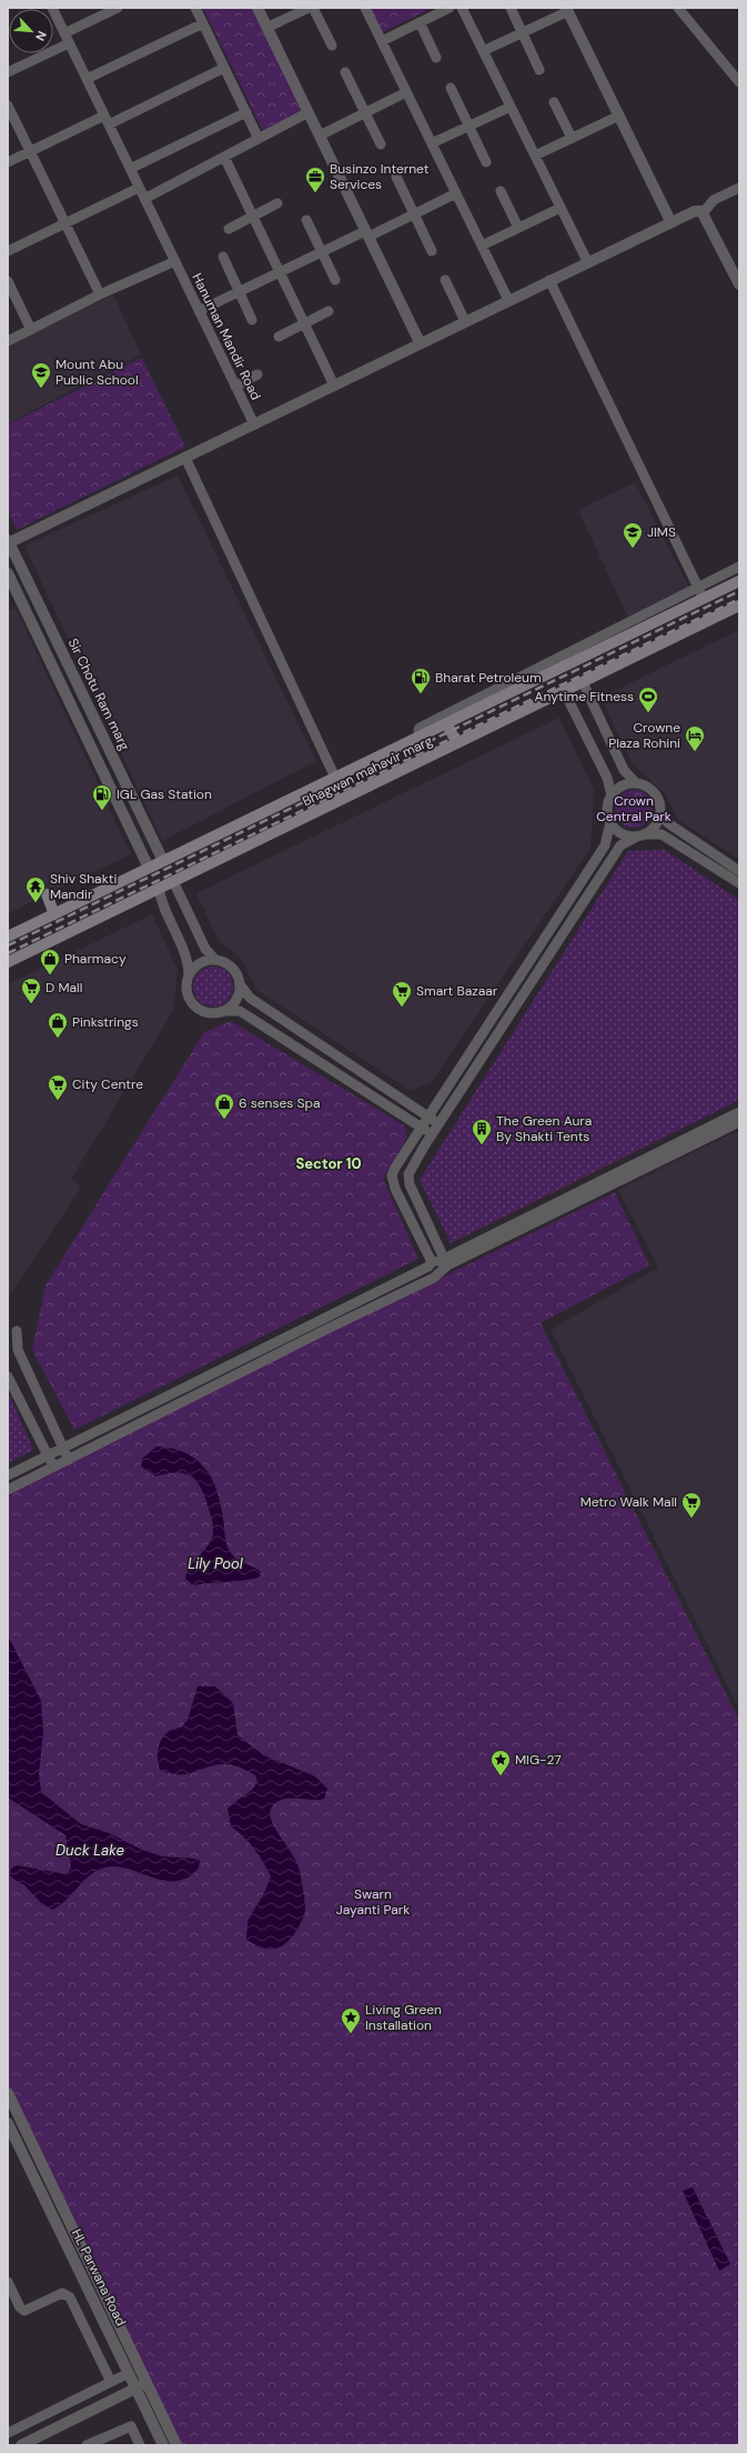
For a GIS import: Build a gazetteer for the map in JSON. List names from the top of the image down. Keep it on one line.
{"streets":{"main road":["Bhagwan mahavir marg"],"street":["Hanuman Mandir Road","Sir Chotu Ram marg","HL Parwana Road"]},"crossings":[["Sir Chotu Ram marg","Bhagwan mahavir marg"]],"districts":["Sector 10"],"water":["Lily Pool","Duck Lake"],"parks":["Crown Central Park","Swarn Jayanti Park"],"places":{"office":["Businzo Internet Services"],"school or university":["Mount Abu Public School","JIMS"],"fuel station":["Bharat Petroleum","IGL Gas Station"],"sports":["Anytime Fitness"],"hotel":["Crowne Plaza Rohini"],"temple":["Shiv Shakti Mandir"],"shop":["Pharmacy","Pinkstrings","6 senses Spa"],"supermarket":["D Mall","Smart Bazaar","City Centre","Metro Walk Mall"],"building":["The Green Aura By Shakti Tents"],"place":["MIG-27","Living Green Installation"]},"north":"bottom right"}
